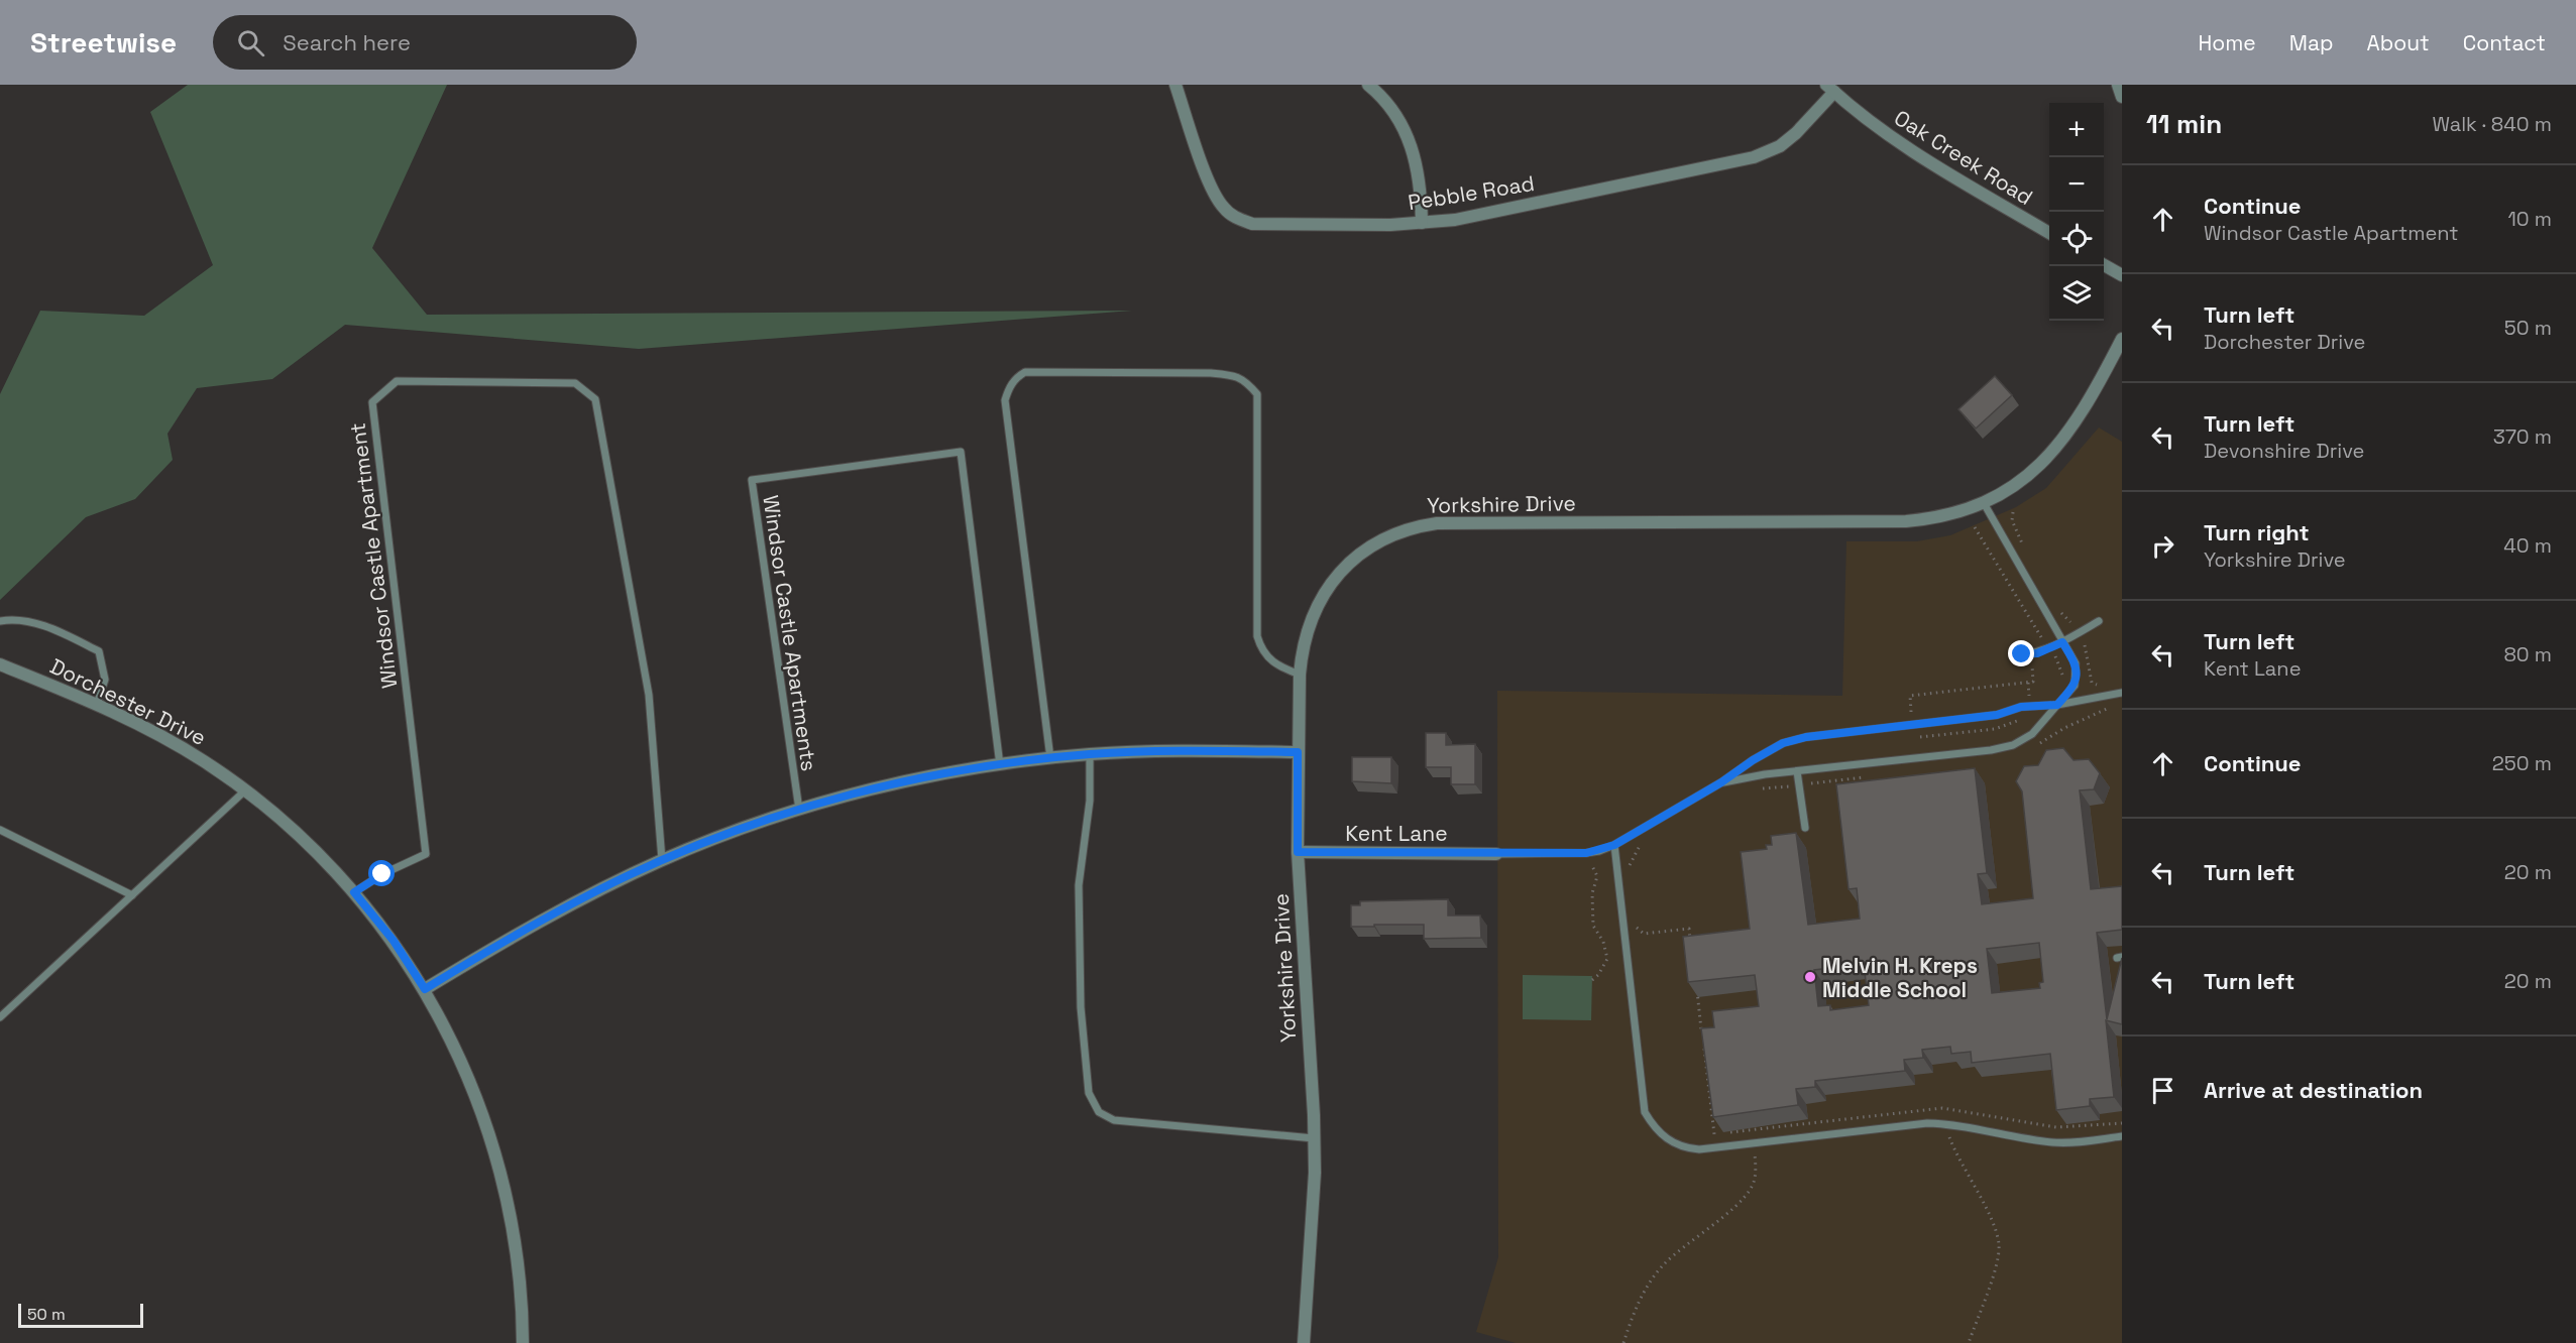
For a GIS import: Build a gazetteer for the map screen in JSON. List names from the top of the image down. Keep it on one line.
{"streets":{"street":["Oak Creek Road","Pebble Road","Yorkshire Drive","Dorchester Drive","Kent Lane"],"lane":["Windsor Castle Apartment","Windsor Castle Apartments"]},"crossings":[["Oak Creek Road","Pebble Road"],["Yorkshire Drive","Kent Lane"],["Windsor Castle Apartment","Dorchester Drive"]],"places":["Melvin H. Kreps Middle School"],"scale_bar":"50 m","page":{"header":"Streetwise","search":"Search here","nav":["Home","Map","About","Contact"],"heading":["11 min","Walk · 840 m"],"map_buttons":["+","−"],"list":[["Continue","Windsor Castle Apartment","10 m"],["Turn left","Dorchester Drive","50 m"],["Turn left","Devonshire Drive","370 m"],["Turn right","Yorkshire Drive","40 m"],["Turn left","Kent Lane","80 m"],["Continue","250 m"],["Turn left","20 m"],["Turn left","20 m"],"Arrive at destination"],"scale":"50 m"}}
